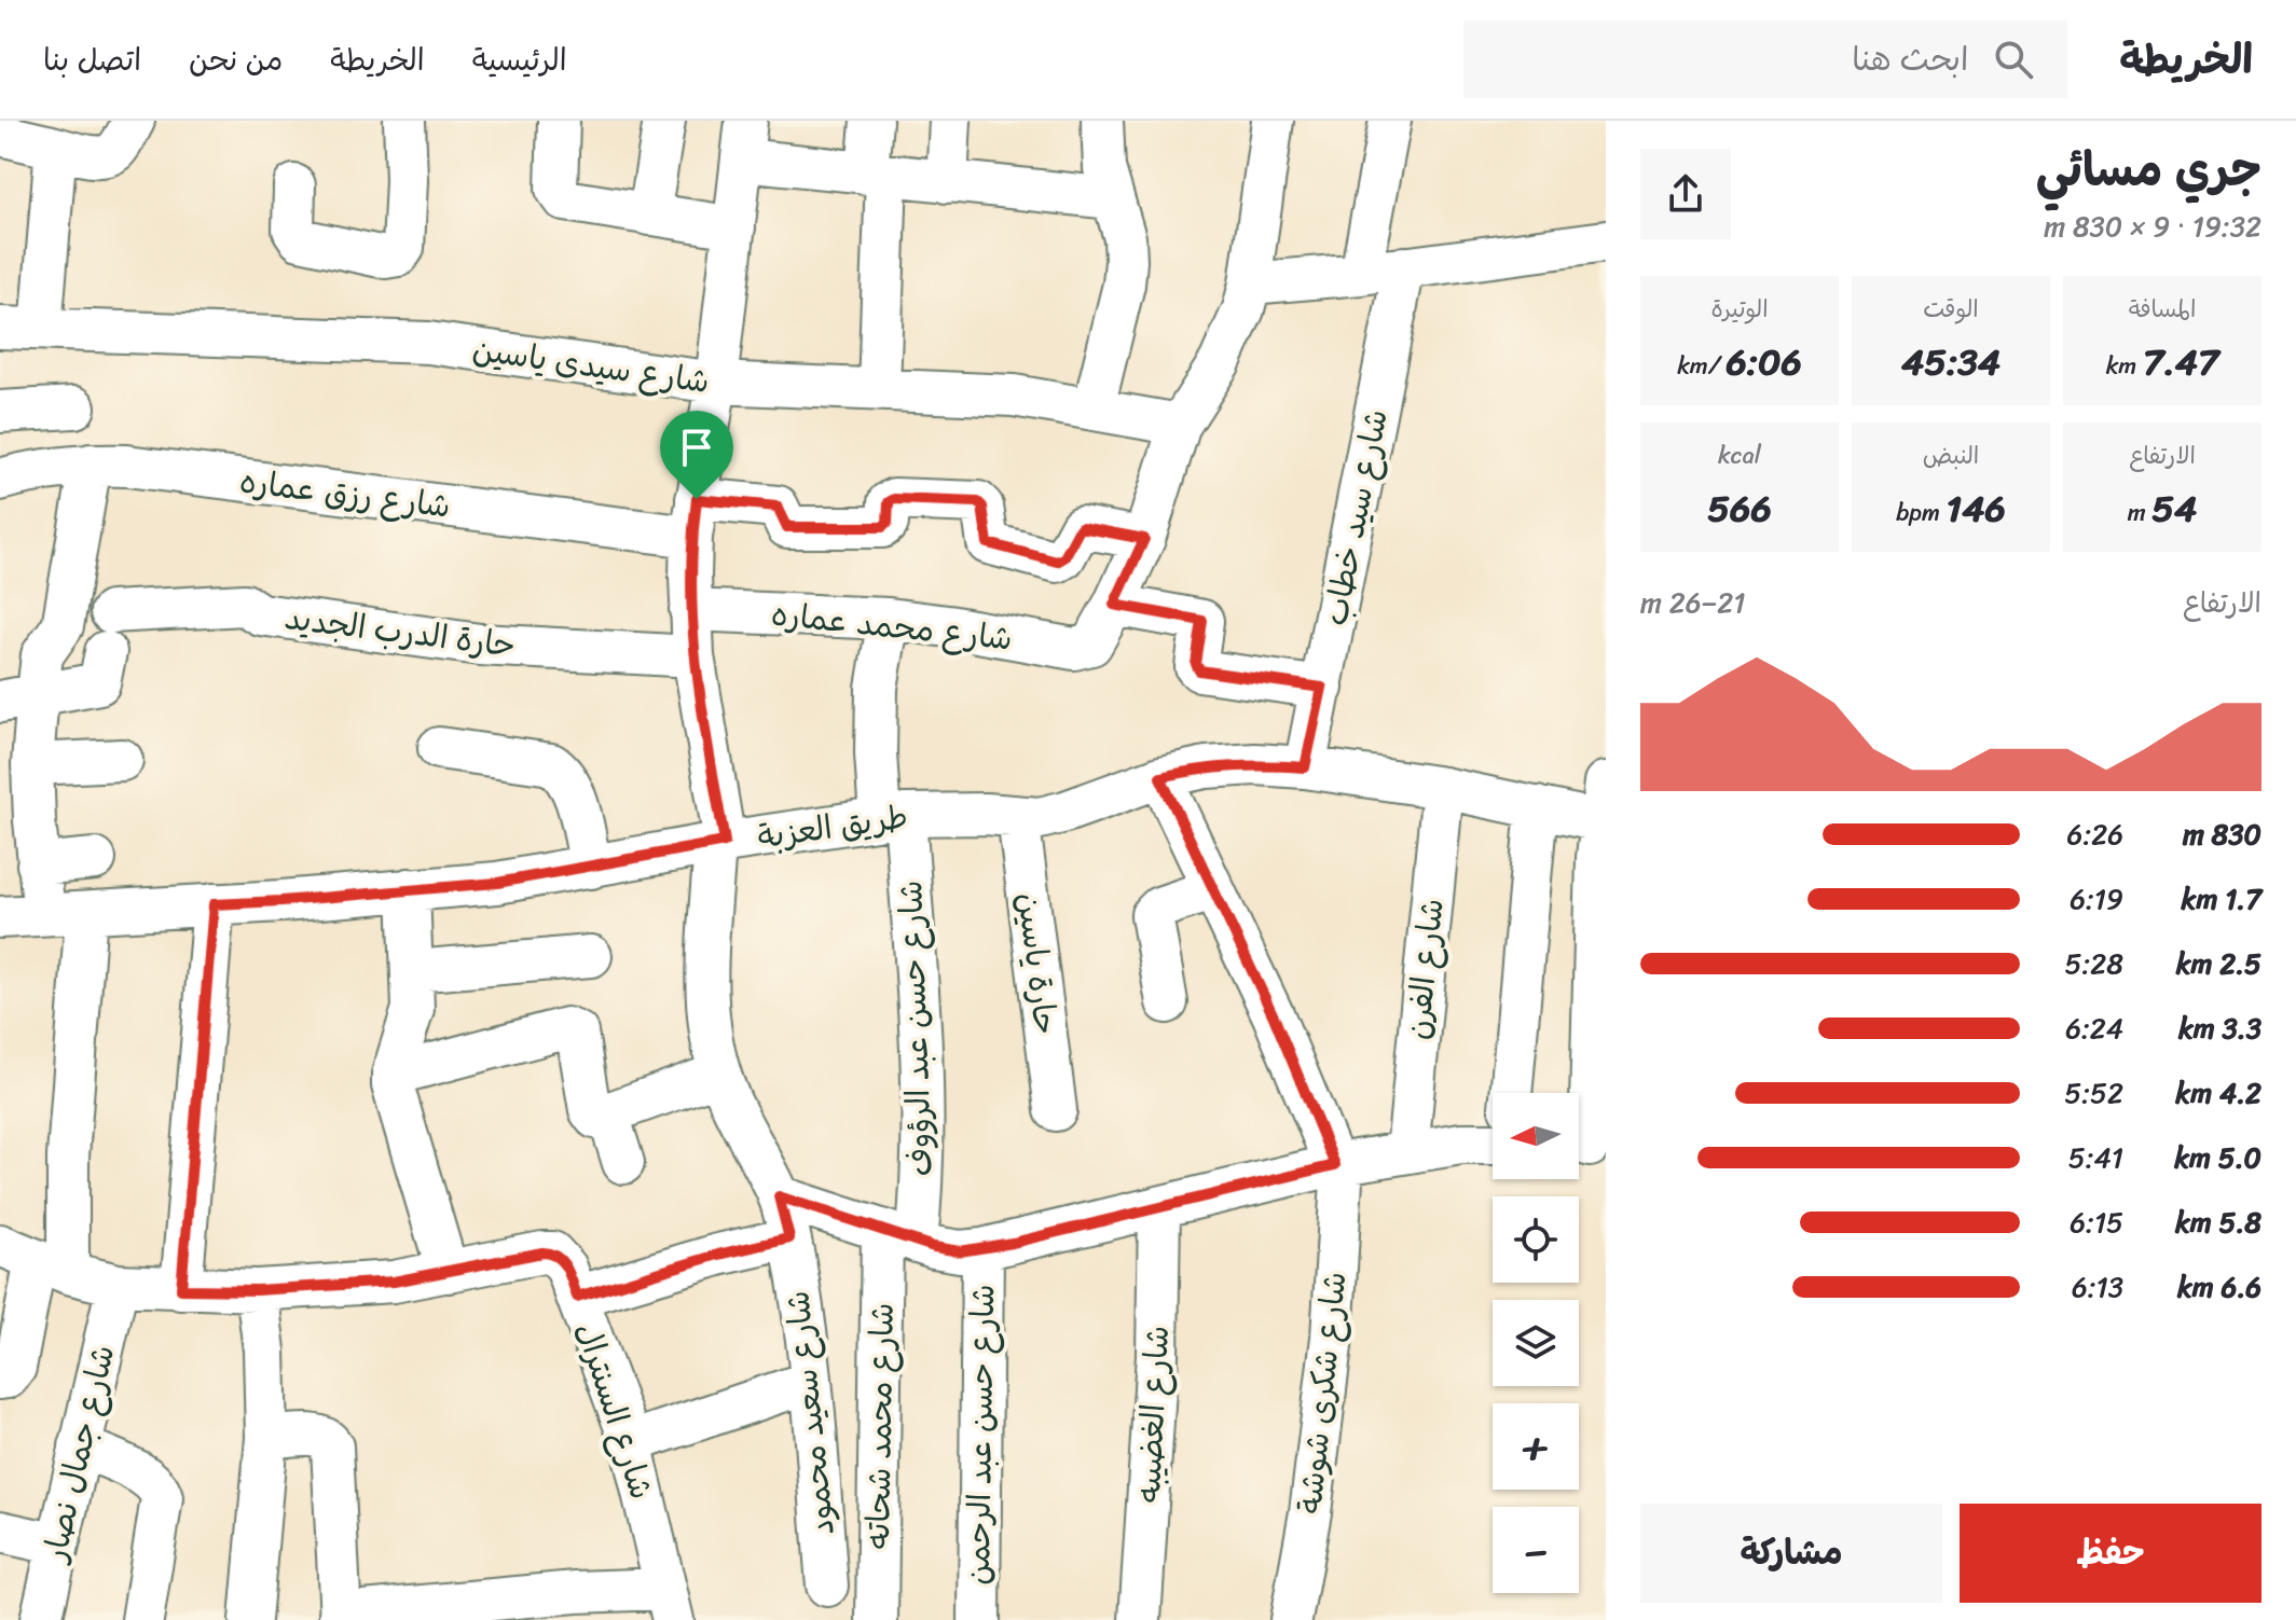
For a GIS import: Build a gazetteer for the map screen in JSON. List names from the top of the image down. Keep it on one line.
{"streets":{"street":["شارع سيدى ياسين","شارع رزق عماره","شارع سيد خطاب","شارع محمد عماره","حارة الدرب الجديد","طريق العزبة","حارة ياسين","شارع الفرن","شارع حسن عبد الرؤوف","شارع شكرى شوشة","شارع السنترال","شارع سعيد محمود","شارع الغضيبه","شارع محمد شحاته","شارع حسن عبد الرحمن","شارع جمال نصار"]},"crossings":[["شارع سيدى ياسين","شارع سعيد محمود"],["شارع رزق عماره","شارع سعيد محمود"],["شارع سيد خطاب","طريق العزبة"],["شارع محمد عماره","شارع حسن عبد الرؤوف"],["شارع محمد عماره","شارع سعيد محمود"],["حارة الدرب الجديد","شارع سعيد محمود"],["طريق العزبة","حارة ياسين"],["طريق العزبة","شارع الفرن"],["طريق العزبة","شارع حسن عبد الرؤوف"],["طريق العزبة","شارع سعيد محمود"],["شارع حسن عبد الرؤوف","شارع محمد شحاته"],["شارع السنترال","شارع جمال نصار"]],"north":"left","page":{"header":"الخريطة","search":"ابحث هنا","nav":["الرئيسية","الخريطة","من نحن","اتصل بنا"],"heading":["جري مسائي","19:32 · 9 × 830 m"],"stats":[["المسافة","7.47 km"],["الوقت","45:34"],["الوتيرة","6:06 /km"],["الارتفاع","54 m"],["النبض","146 bpm"],["kcal","566"]],"chart":["الارتفاع","21–26 m"],"list":[{"name":"830 m","note":"6:26"},{"name":"1.7 km","note":"6:19"},{"name":"2.5 km","note":"5:28"},{"name":"3.3 km","note":"6:24"},{"name":"4.2 km","note":"5:52"},{"name":"5.0 km","note":"5:41"},{"name":"5.8 km","note":"6:15"},{"name":"6.6 km","note":"6:13"}],"map_buttons":["+","−"],"buttons":["حفظ","مشاركة"]}}
